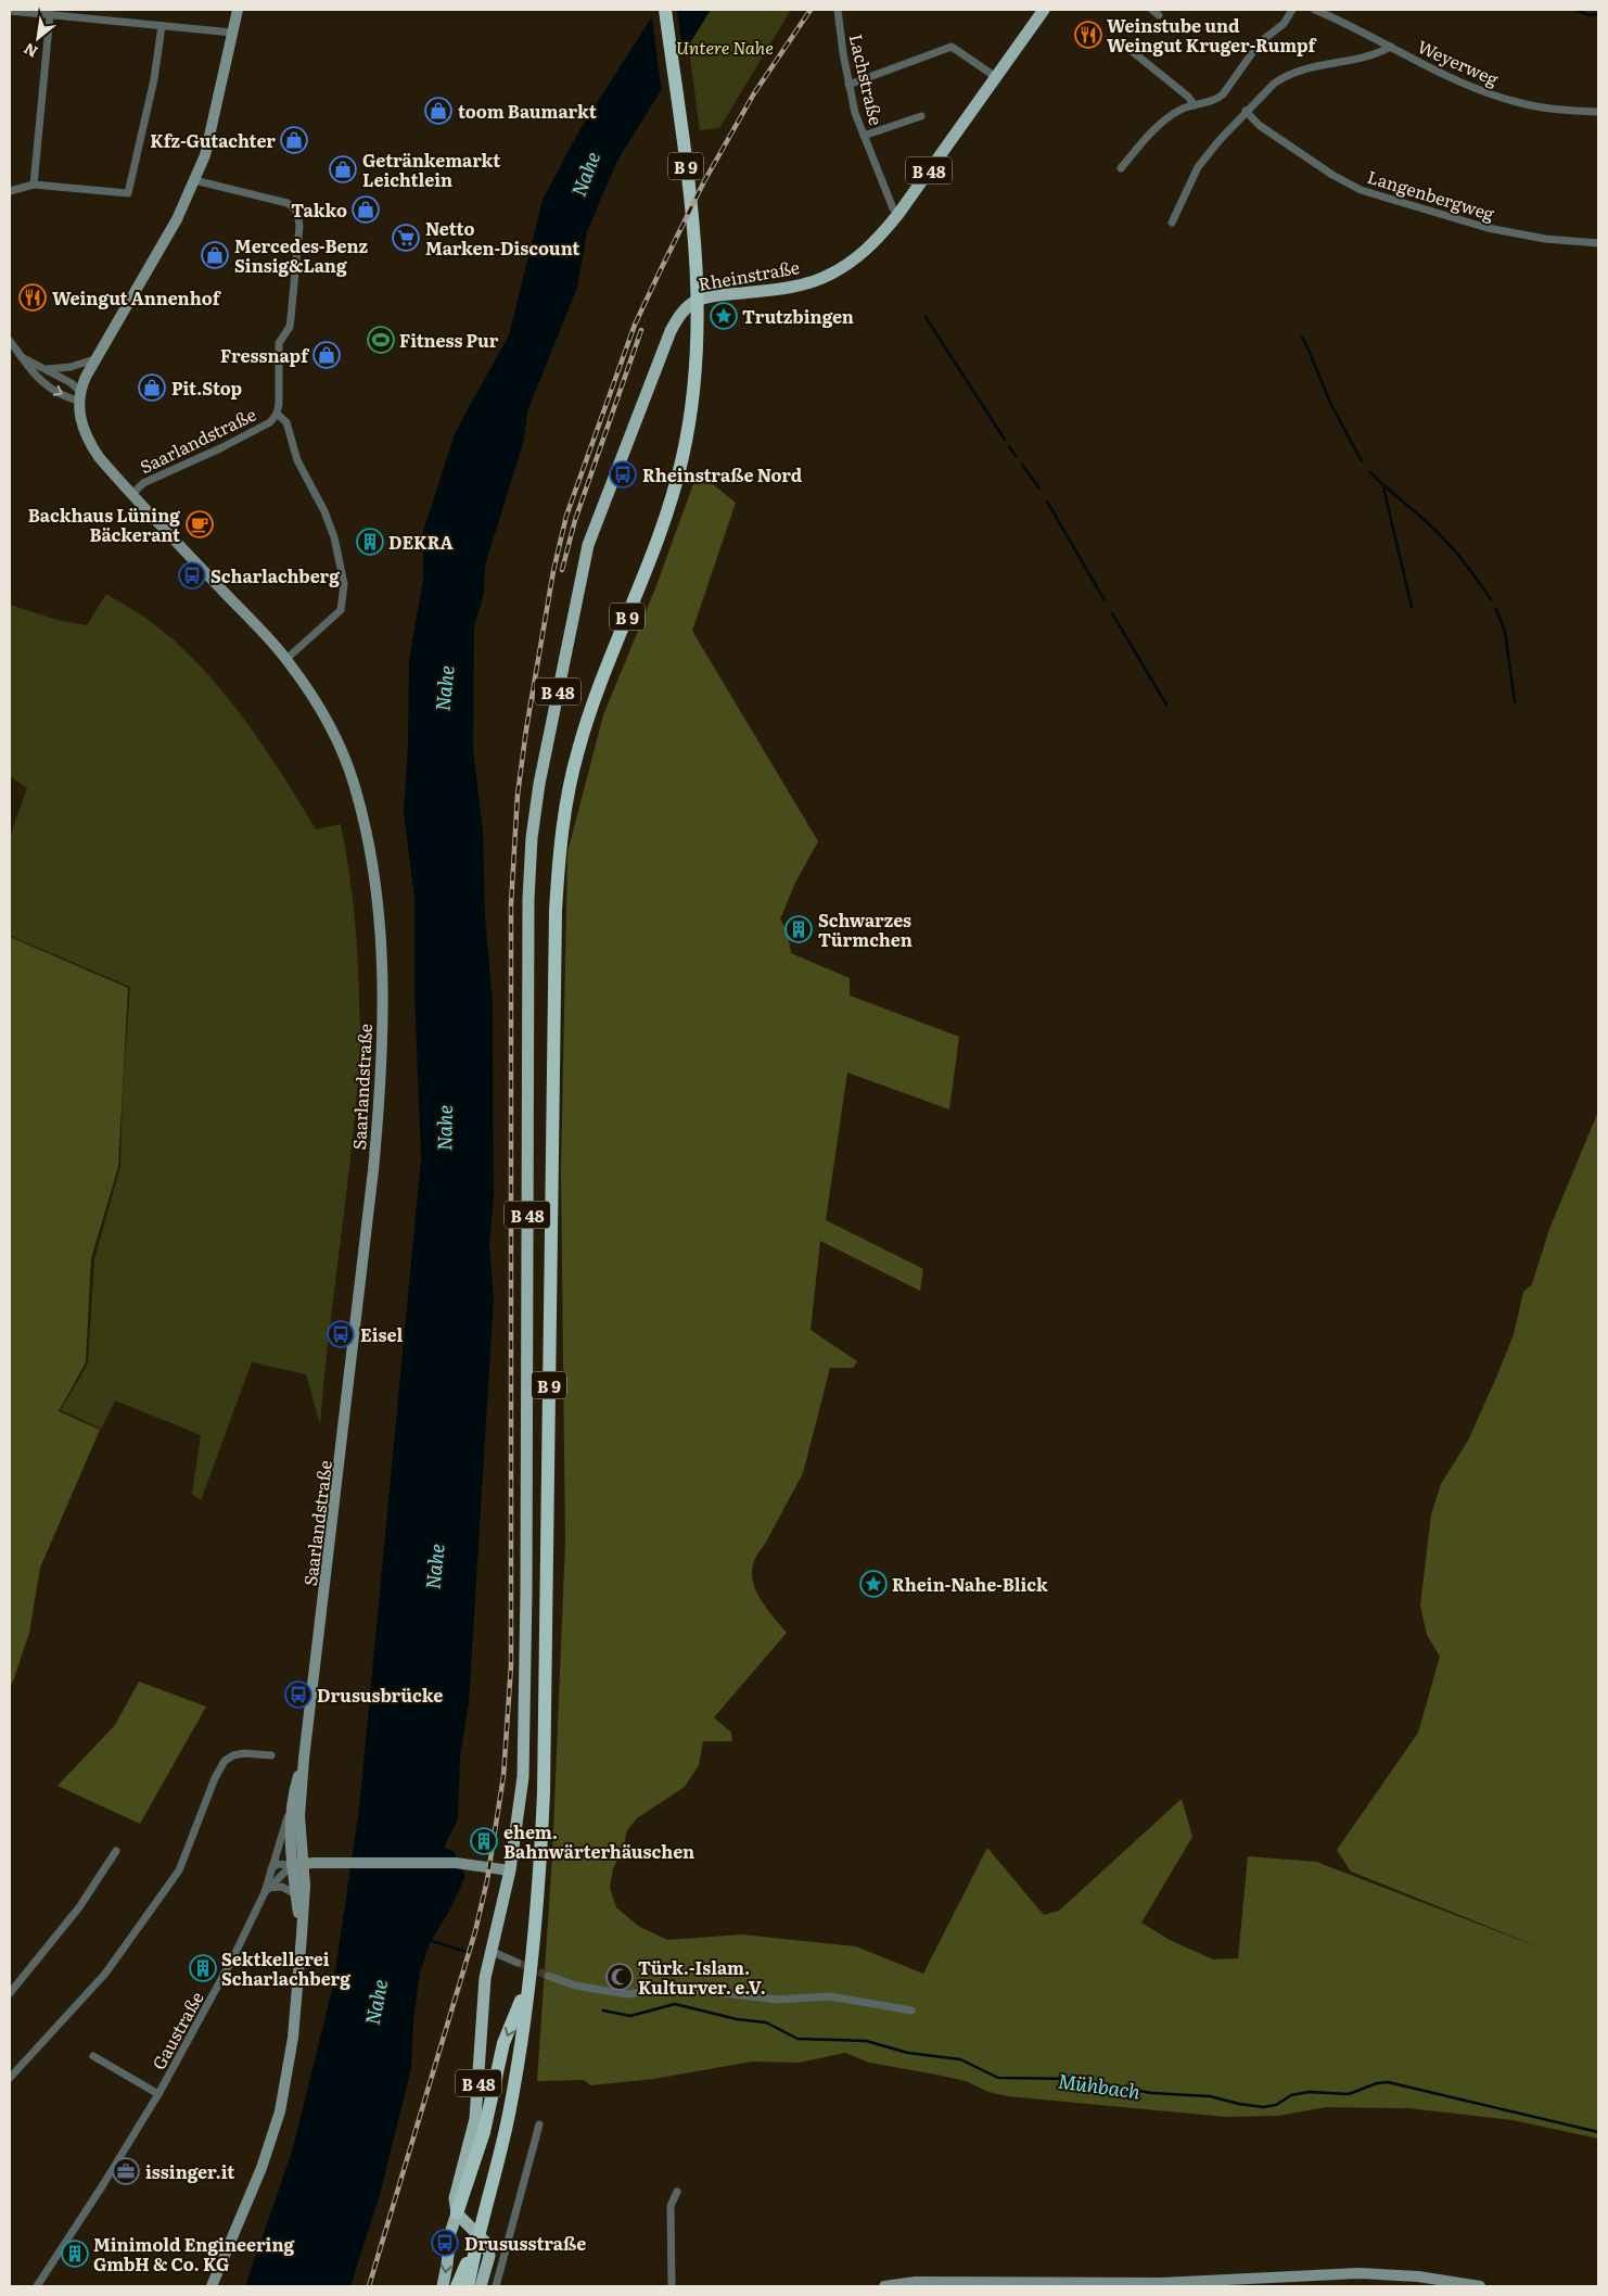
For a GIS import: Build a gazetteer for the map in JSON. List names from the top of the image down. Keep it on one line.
{"streets":{"highway":["B 9"],"main road":["B 48","Rheinstraße","Saarlandstraße"],"street":["Weyerweg","Lachstraße","Langenbergweg","Gaustraße"]},"crossings":[["Lachstraße","Rheinstraße"],["B 48","Rheinstraße"],["Saarlandstraße","Gaustraße"]],"water":["Nahe","Mühbach"],"parks":["Untere Nahe"],"places":{"restaurant":["Weinstube und Weingut Kruger-Rumpf","Weingut Annenhof"],"shop":["toom Baumarkt","Kfz-Gutachter","Getränkemarkt Leichtlein","Takko","Mercedes-Benz Sinsig&Lang","Fressnapf","Pit.Stop"],"supermarket":["Netto Marken-Discount"],"place":["Trutzbingen","Rhein-Nahe-Blick"],"sports":["Fitness Pur"],"bus stop":["Rheinstraße Nord","Scharlachberg","Eisel","Drususbrücke","Drususstraße"],"cafe":["Backhaus Lüning Bäckerant"],"building":["DEKRA","Schwarzes Türmchen","ehem. Bahnwärterhäuschen","Sektkellerei Scharlachberg","Minimold Engineering GmbH & Co. KG"],"mosque":["Türk.-Islam. Kulturver. e.V."],"office":["issinger.it"]},"north":"bottom left"}
